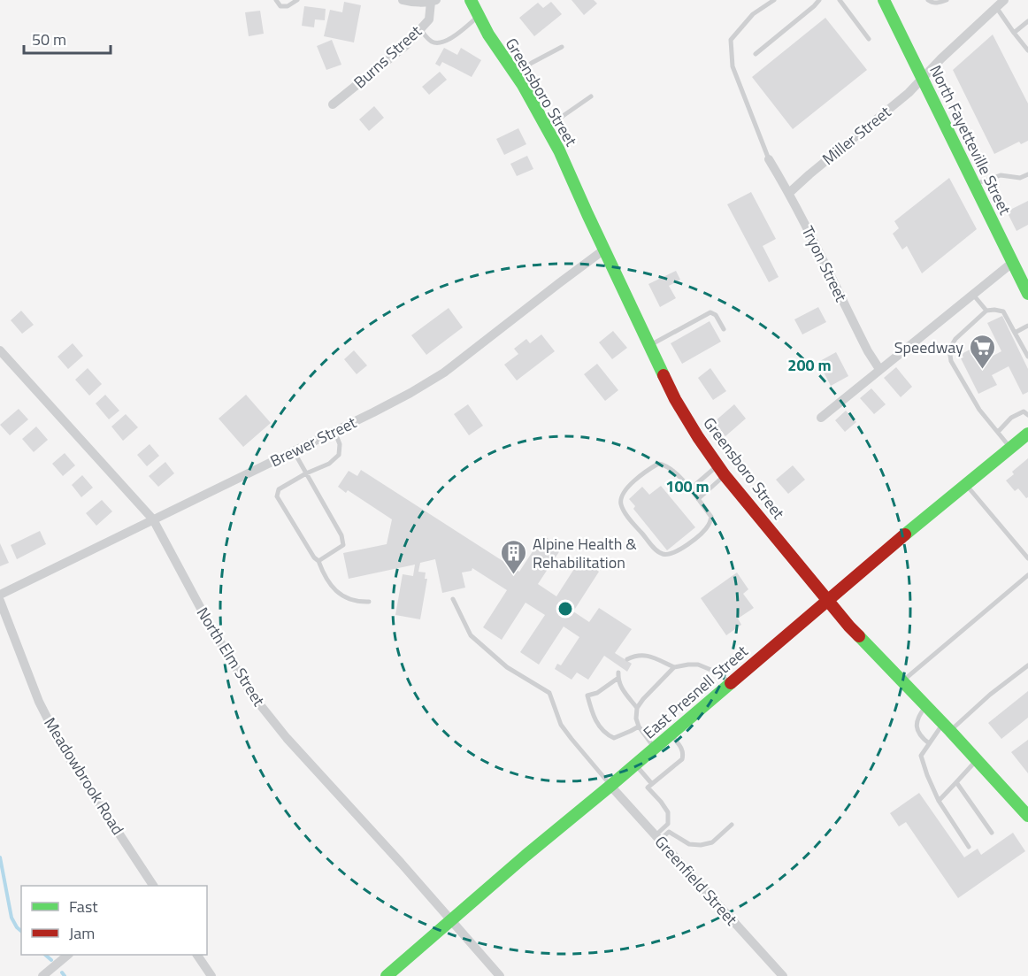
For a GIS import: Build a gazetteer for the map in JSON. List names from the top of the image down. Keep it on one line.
{"streets":{"main road":["Greensboro Street","North Fayetteville Street","East Presnell Street"],"street":["Burns Street","Miller Street","Tryon Street","Brewer Street","North Elm Street","Meadowbrook Road","Greenfield Street"]},"crossings":[["Greensboro Street","Brewer Street"],["Greensboro Street","East Presnell Street"],["Miller Street","North Fayetteville Street"],["Miller Street","Tryon Street"],["Brewer Street","North Elm Street"],["North Elm Street","East Presnell Street"],["East Presnell Street","Greenfield Street"]],"places":{"supermarket":["Speedway"],"building":["Alpine Health & Rehabilitation"]},"legend":["Fast","Jam"],"scale_bar":"50 m","rings":["200 m","100 m"]}
